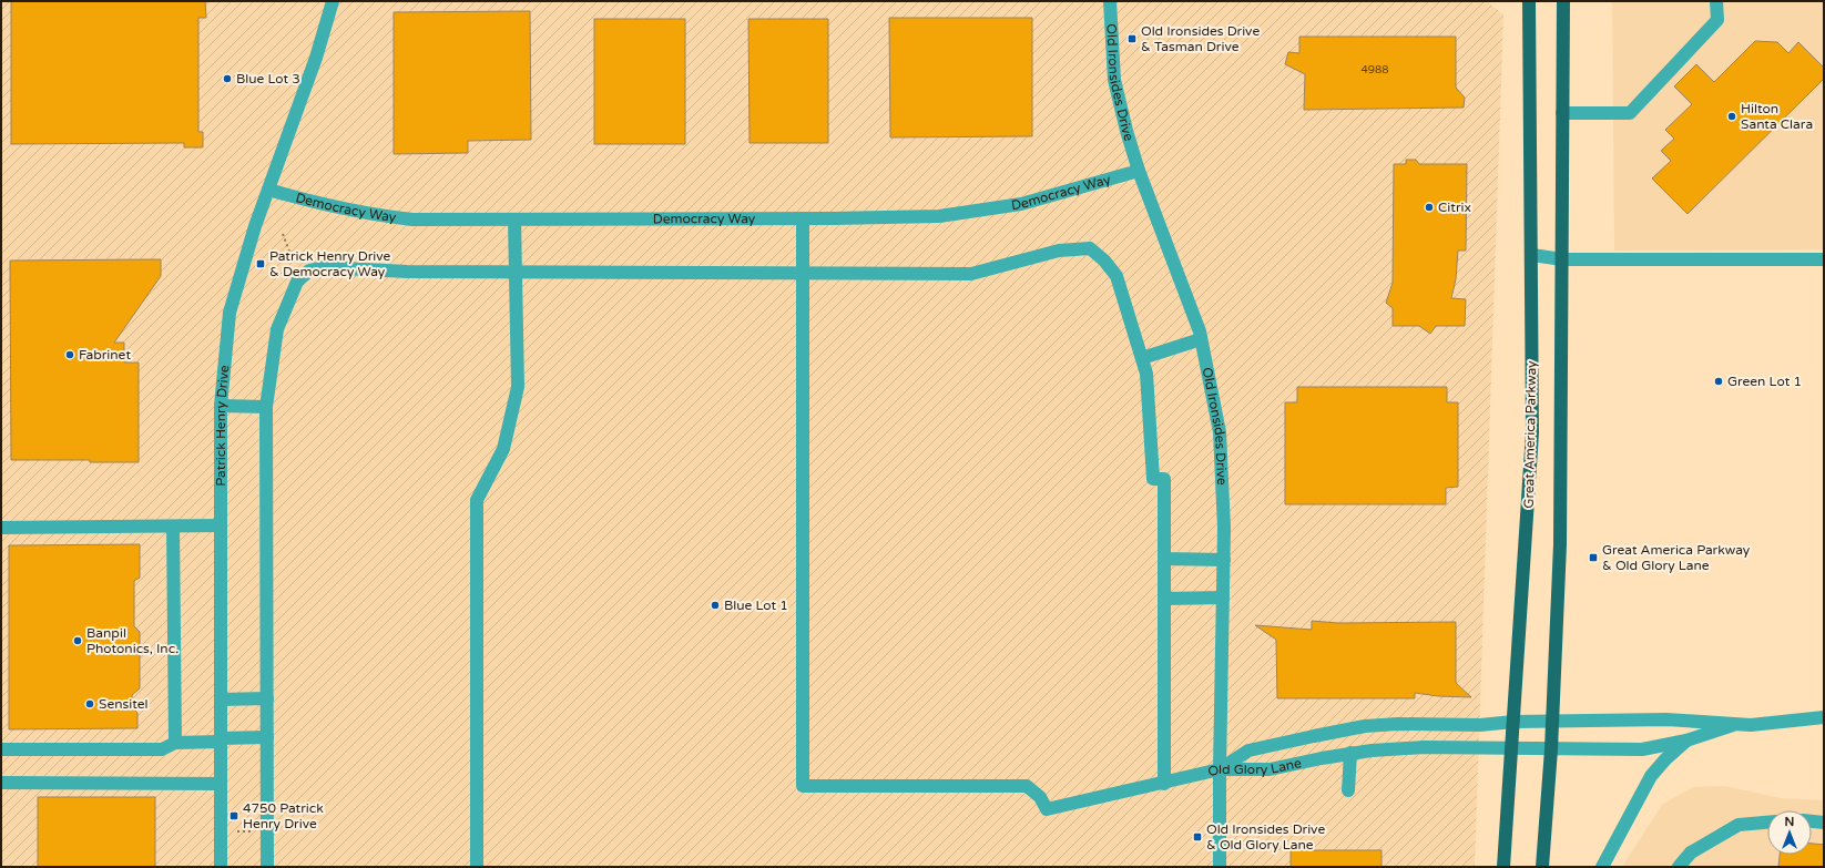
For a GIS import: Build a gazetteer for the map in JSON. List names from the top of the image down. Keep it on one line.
{"streets":{"main road":["Great America Parkway"],"street":["Old Ironsides Drive","Democracy Way","Patrick Henry Drive","Old Glory Lane"]},"crossings":[["Old Ironsides Drive","Democracy Way"],["Old Ironsides Drive","Old Glory Lane"],["Democracy Way","Patrick Henry Drive"],["Great America Parkway","Old Glory Lane"]],"places":{"transit":["Old Ironsides Drive & Tasman Drive","Patrick Henry Drive & Democracy Way","Great America Parkway & Old Glory Lane","4750 Patrick Henry Drive","Old Ironsides Drive & Old Glory Lane"],"other":["Blue Lot 3","Hilton Santa Clara","Citrix","Fabrinet","Green Lot 1","Blue Lot 1","Banpil Photonics, Inc.","Sensitel"]},"house_numbers":["4988"],"north":"top"}
